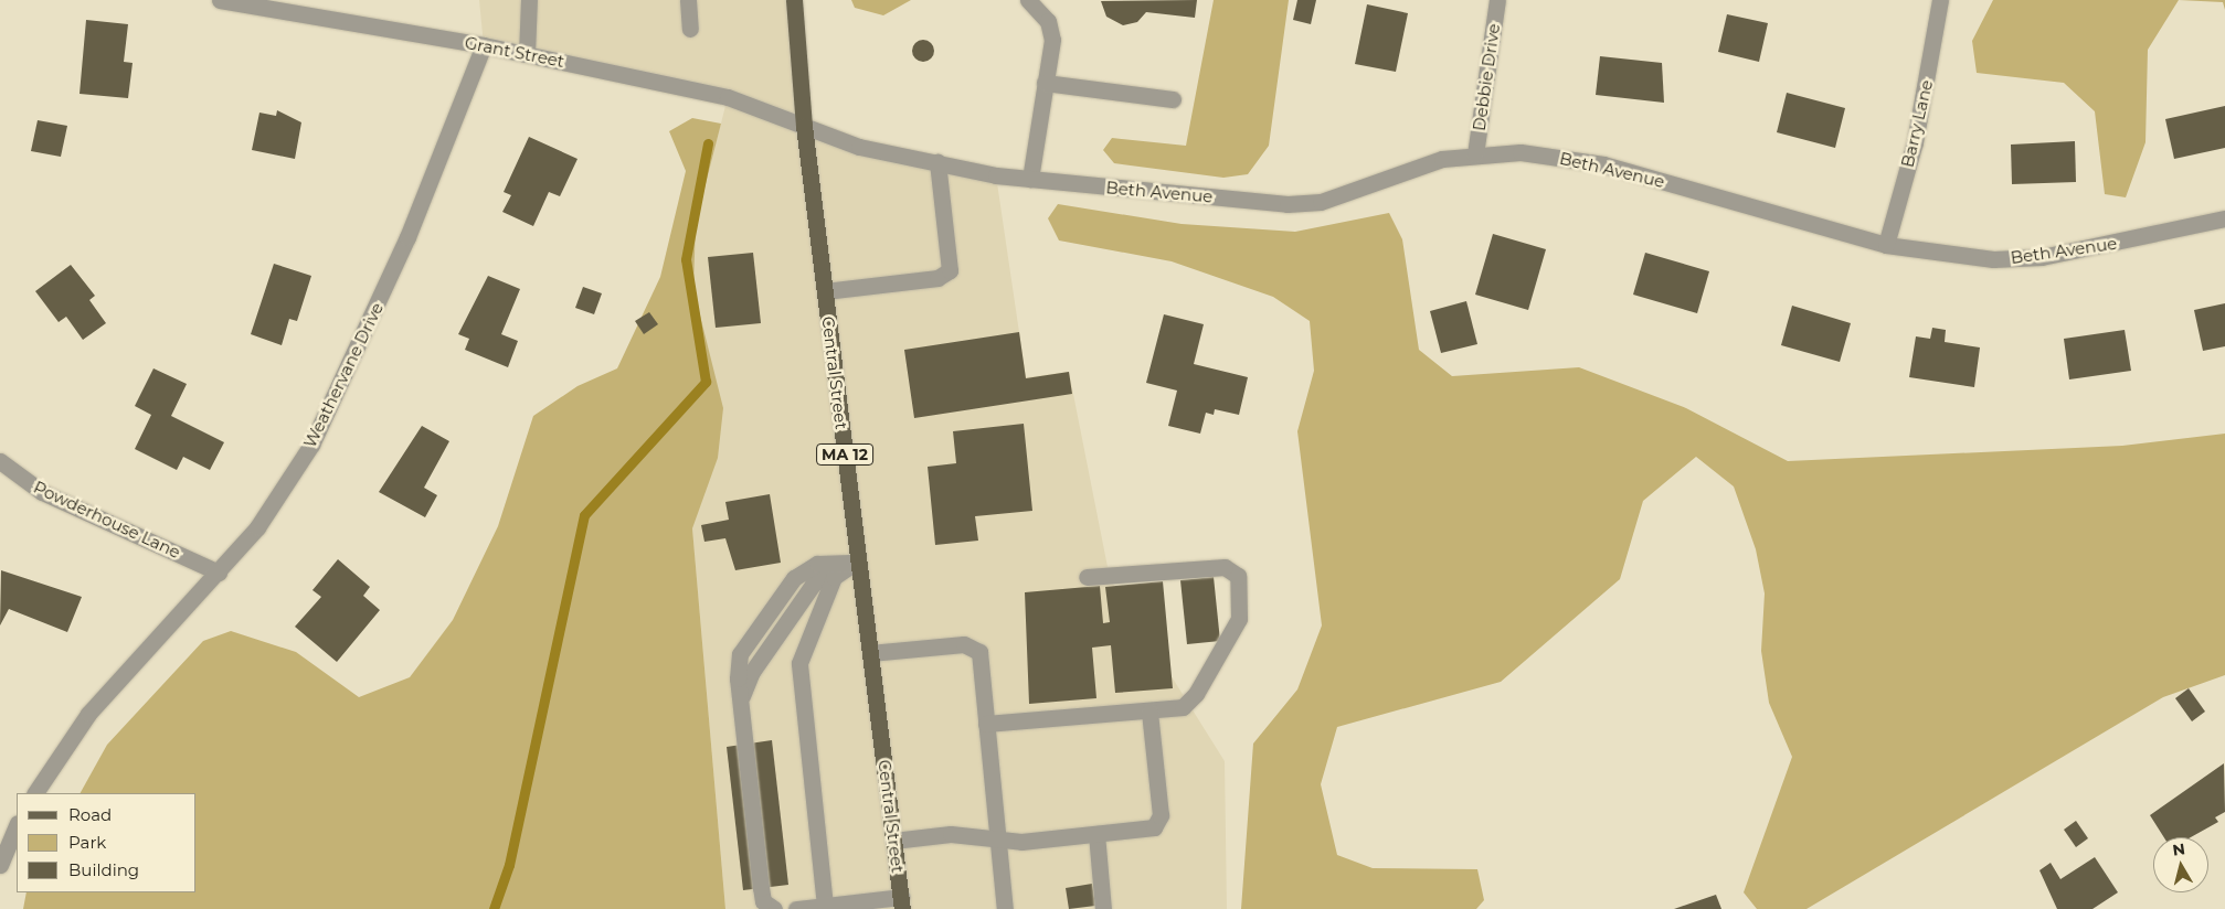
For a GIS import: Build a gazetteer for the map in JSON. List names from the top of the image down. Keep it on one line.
{"streets":{"main road":["Central Street","MA 12"],"street":["Grant Street","Debbie Drive","Barry Lane","Beth Avenue","Weathervane Drive","Powderhouse Lane"]},"crossings":[["Grant Street","Beth Avenue"],["Grant Street","Central Street"],["Grant Street","Weathervane Drive"],["Debbie Drive","Beth Avenue"],["Barry Lane","Beth Avenue"],["Beth Avenue","Central Street"],["Weathervane Drive","Powderhouse Lane"]],"legend":["Road","Park","Building"],"north":"top"}
